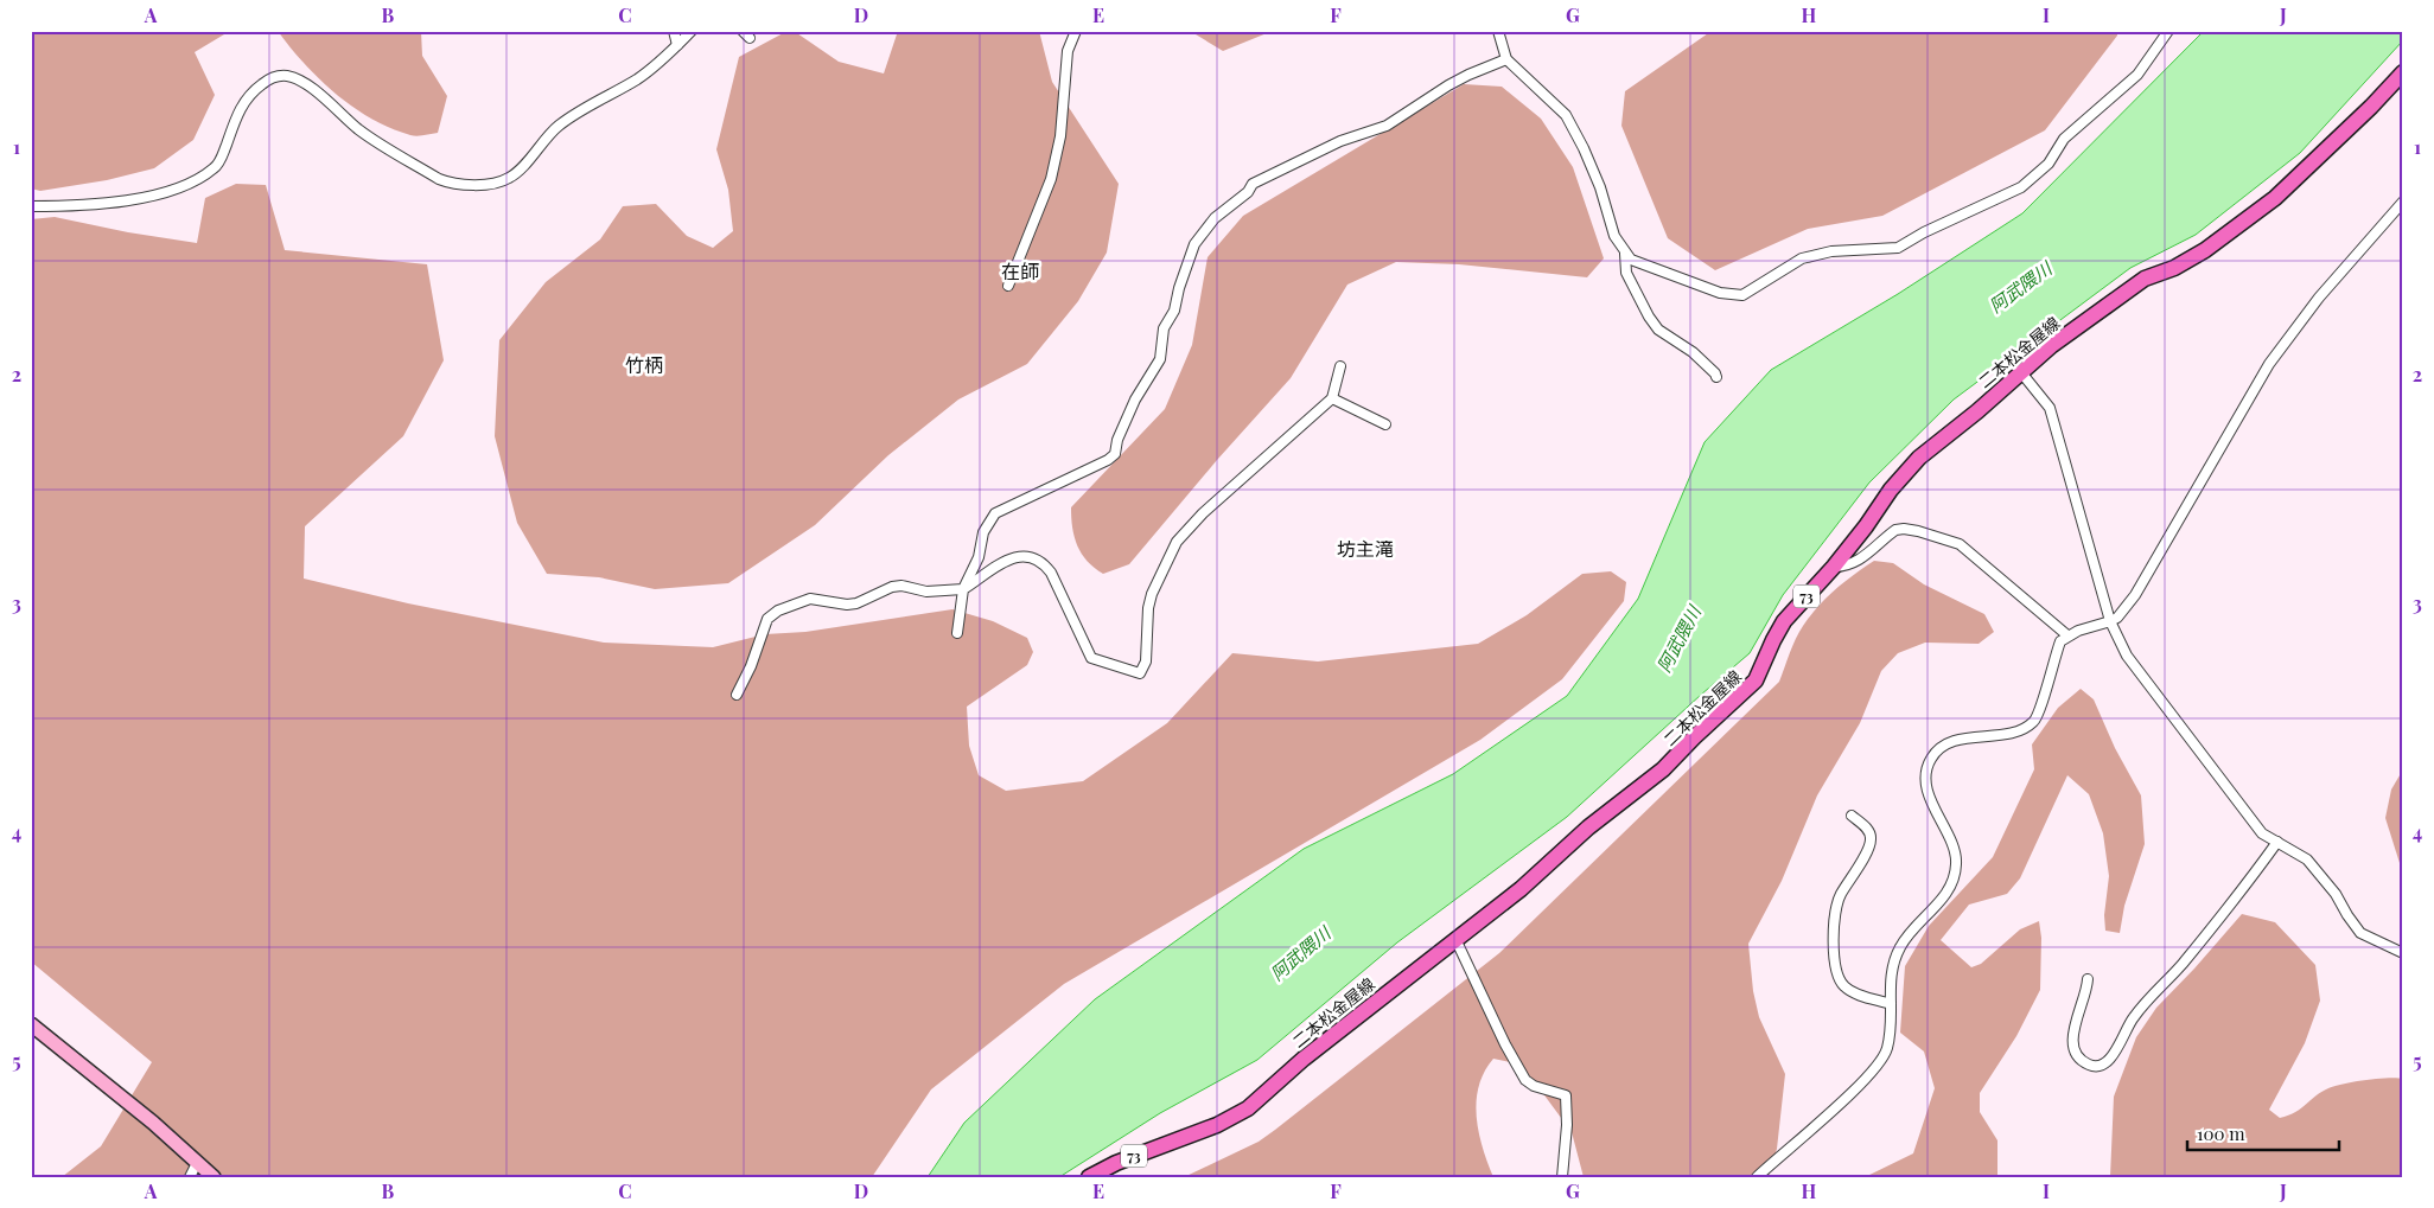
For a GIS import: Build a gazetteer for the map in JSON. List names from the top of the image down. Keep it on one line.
{"streets":{"main road":["二本松金屋線","73"]},"districts":["在師","竹柄","坊主滝"],"water":["阿武隈川"],"scale_bar":"100 m","grid":{"columns":["A","B","C","D","E","F","G","H","I","J"],"rows":["1","2","3","4","5"]}}
